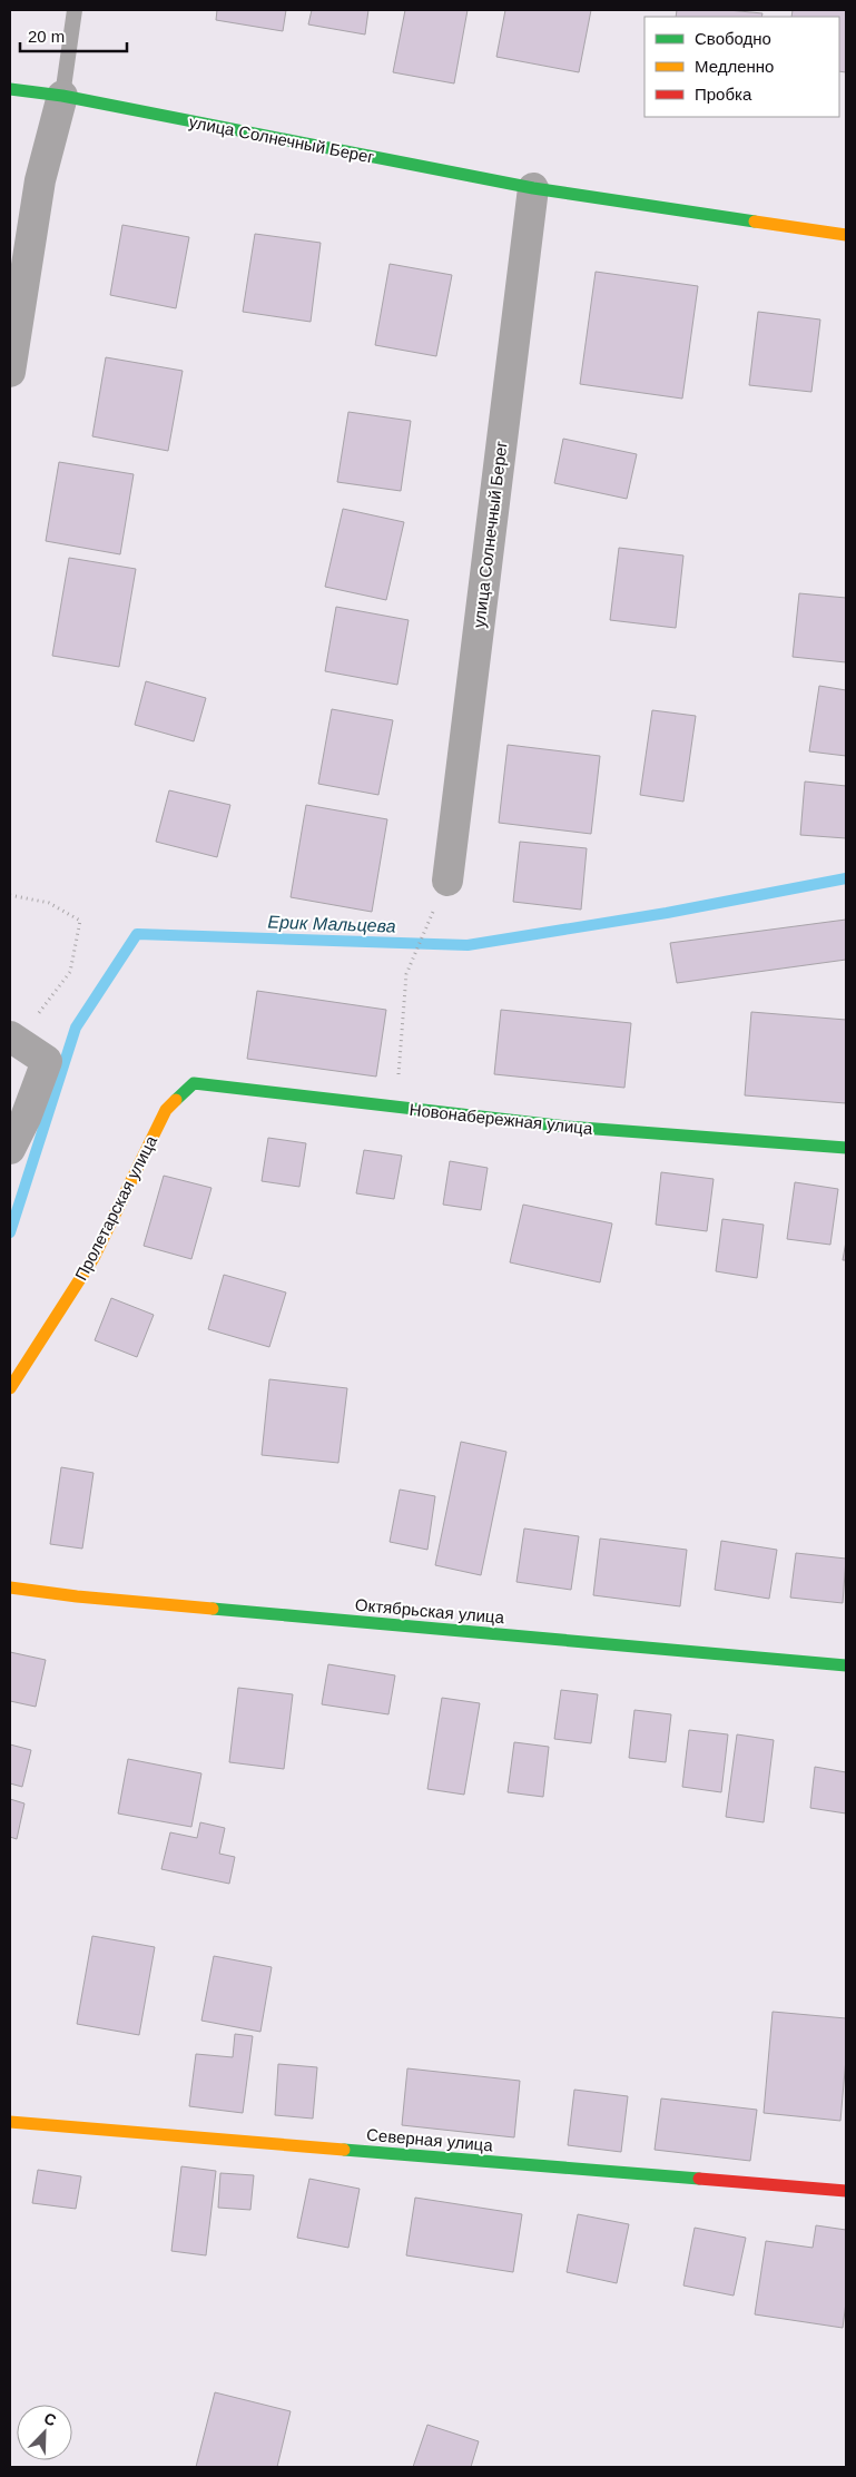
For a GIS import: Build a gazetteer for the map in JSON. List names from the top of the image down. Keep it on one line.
{"streets":{"street":["улица Солнечный Берег","Новонабережная улица","Пролетарская улица","Октябрьская улица","Северная улица"]},"crossings":[["Новонабережная улица","Пролетарская улица"]],"water":["Ерик Мальцева"],"legend":["Свободно","Медленно","Пробка"],"scale_bar":"20 m","north":"top right"}
